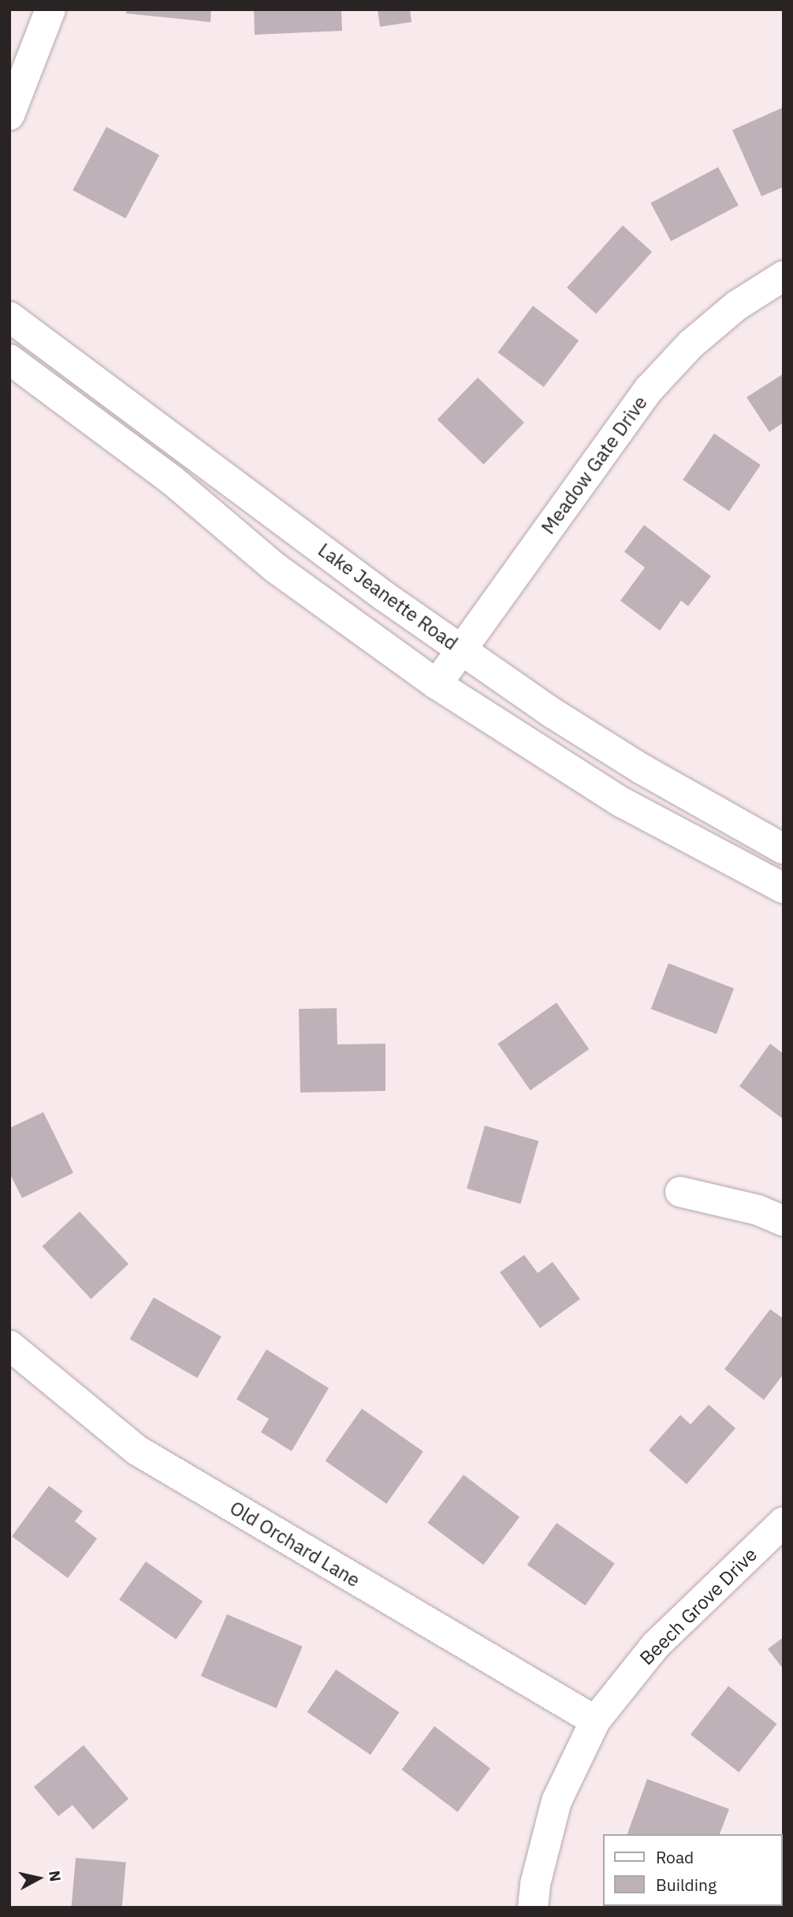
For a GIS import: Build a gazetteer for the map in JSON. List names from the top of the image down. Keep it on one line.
{"streets":{"street":["Meadow Gate Drive","Lake Jeanette Road","Old Orchard Lane","Beech Grove Drive"]},"crossings":[["Meadow Gate Drive","Lake Jeanette Road"],["Old Orchard Lane","Beech Grove Drive"]],"legend":["Road","Building"],"north":"right"}
